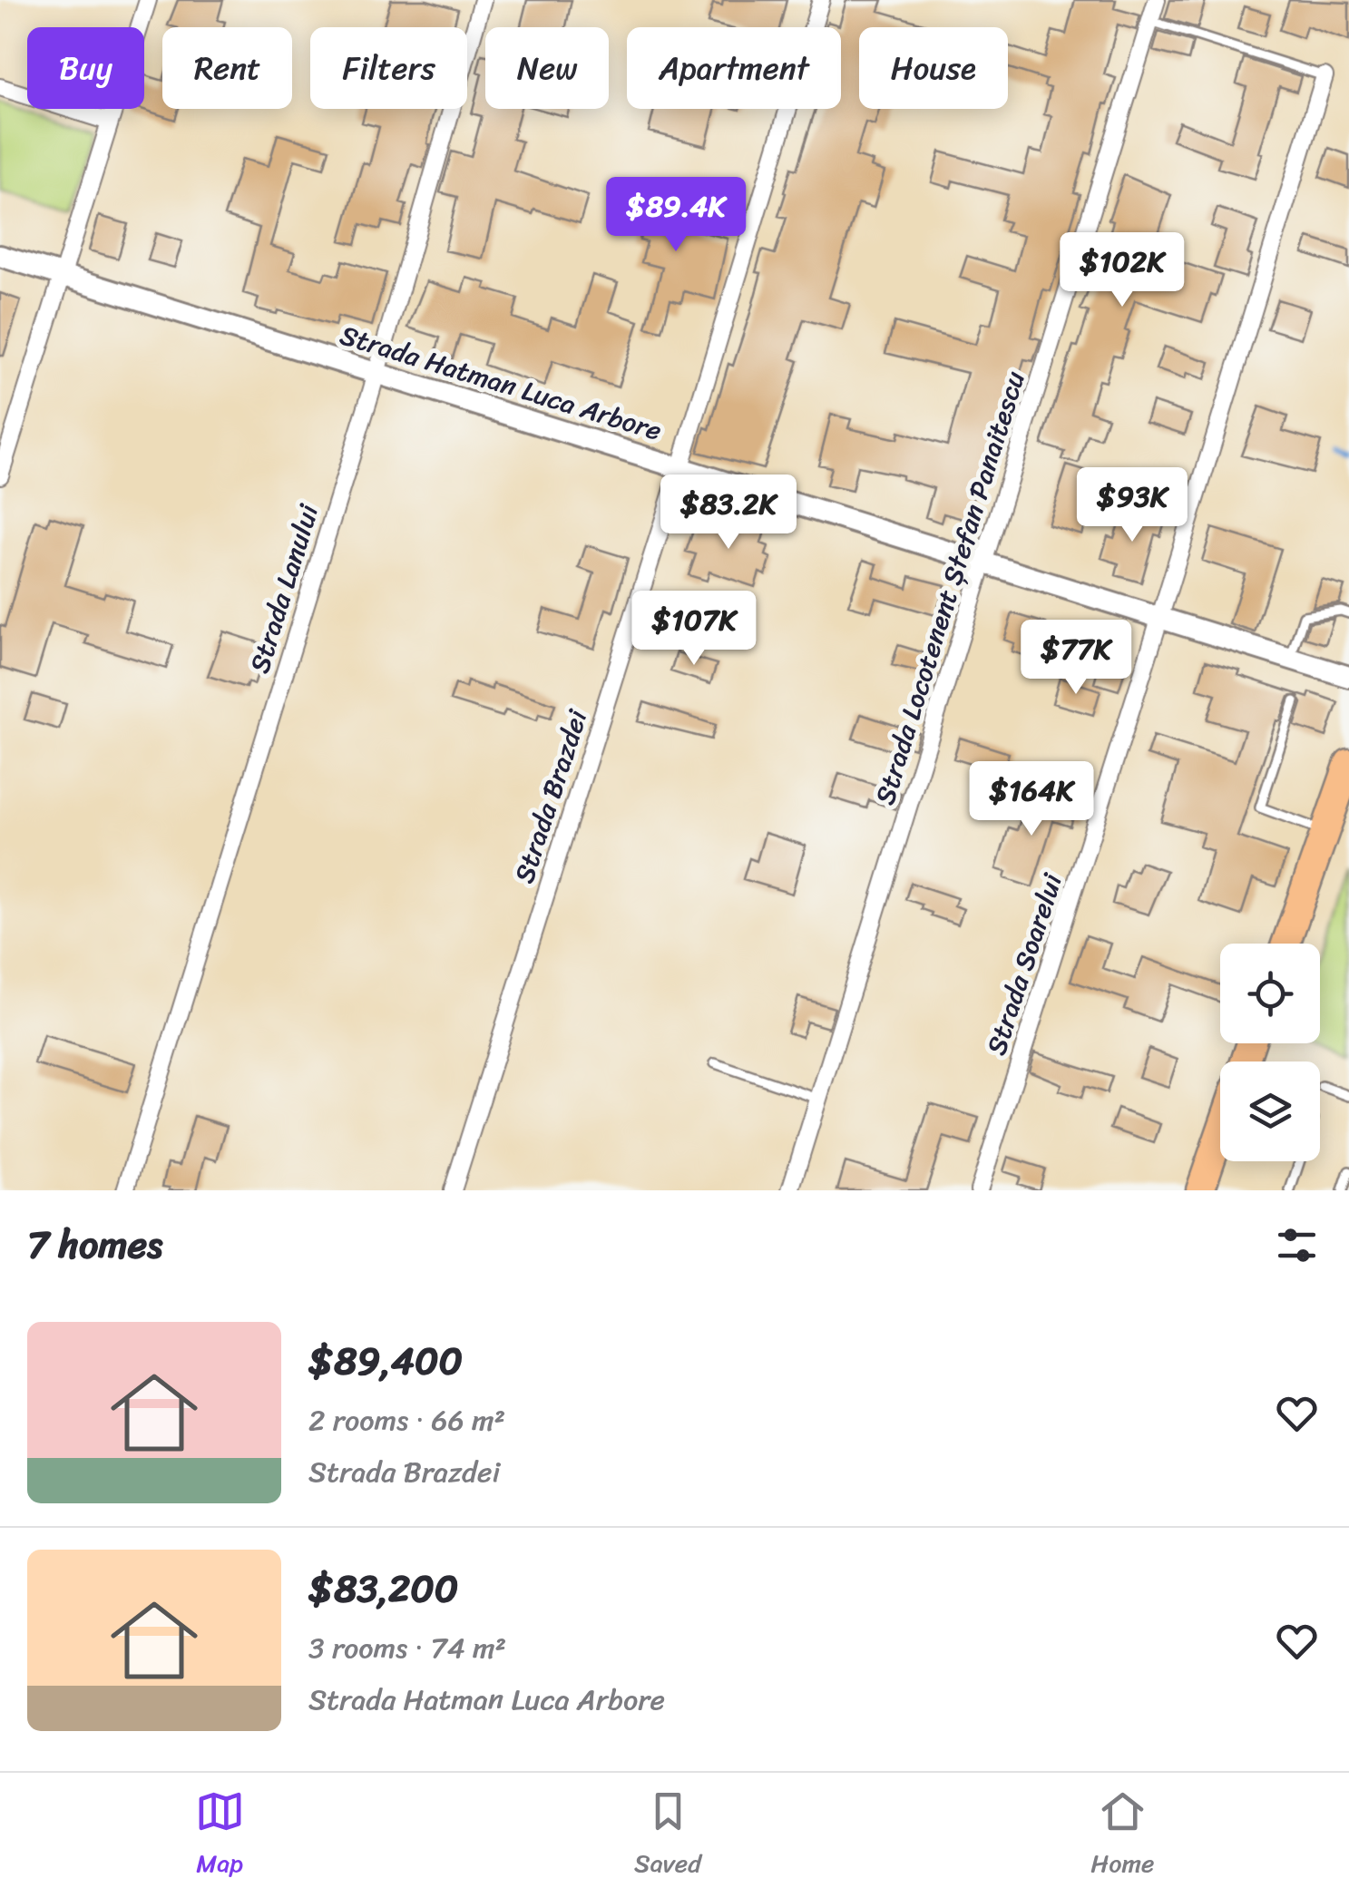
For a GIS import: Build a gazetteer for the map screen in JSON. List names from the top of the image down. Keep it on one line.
{"streets":{"street":["Strada Hatman Luca Arbore","Strada Locotenent Ștefan Panaitescu","Strada Lanului","Strada Brazdei","Strada Soarelui"]},"crossings":[["Strada Hatman Luca Arbore","Strada Locotenent Ștefan Panaitescu"],["Strada Hatman Luca Arbore","Strada Lanului"],["Strada Hatman Luca Arbore","Strada Brazdei"],["Strada Hatman Luca Arbore","Strada Soarelui"]],"page":{"chip":["Buy","Rent","Filters","New","Apartment","House"],"price":["$89.4K","$102K","$93K","$83.2K","$107K","$77K","$164K"],"heading":"7 homes","list":[{"name":"$89,400","note":"2 rooms · 66 m² · Strada Brazdei"},{"name":"$83,200","note":"3 rooms · 74 m² · Strada Hatman Luca Arbore"}],"tabs":["Map","Saved","Home"]}}
